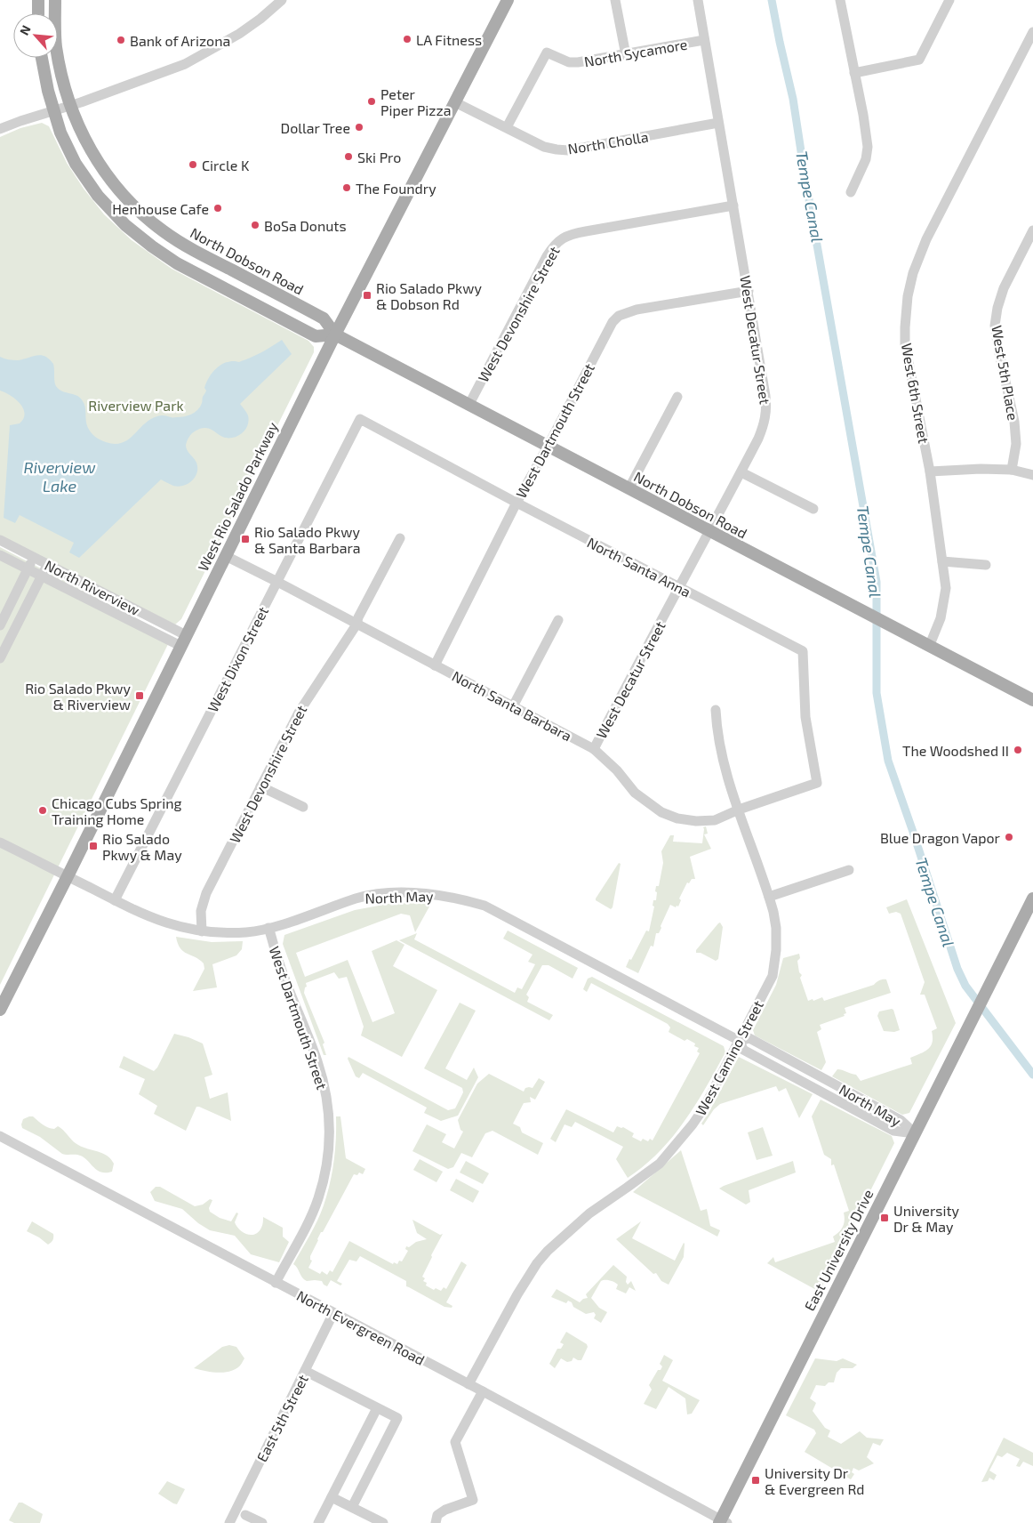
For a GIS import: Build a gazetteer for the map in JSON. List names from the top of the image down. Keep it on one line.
{"streets":{"main road":["North Dobson Road","West Rio Salado Parkway","East University Drive"],"street":["North Sycamore","North Cholla","West Devonshire Street","West Decatur Street","West 5th Place","West 6th Street","West Dartmouth Street","North Santa Anna","North Riverview","West Dixon Street","North Santa Barbara","North May","West Camino Street","North Evergreen Road","East 5th Street"]},"crossings":[["North Sycamore","North Cholla"],["North Sycamore","West Decatur Street"],["North Cholla","West Decatur Street"],["North Cholla","West Rio Salado Parkway"],["North Dobson Road","West Devonshire Street"],["North Dobson Road","West Decatur Street"],["North Dobson Road","West 6th Street"],["North Dobson Road","West Dartmouth Street"],["North Dobson Road","West Rio Salado Parkway"],["West Devonshire Street","West Decatur Street"],["West Devonshire Street","North Santa Barbara"],["West Devonshire Street","North May"],["West Decatur Street","West Dartmouth Street"],["West Decatur Street","North Santa Anna"],["West Decatur Street","North Santa Barbara"],["West Dartmouth Street","North Santa Anna"],["West Dartmouth Street","North Santa Barbara"],["West Dartmouth Street","North May"],["West Dartmouth Street","North Evergreen Road"],["West Rio Salado Parkway","North Riverview"],["West Rio Salado Parkway","North Santa Barbara"],["West Rio Salado Parkway","North May"],["North Santa Anna","West Dixon Street"],["North Santa Anna","North Santa Barbara"],["West Dixon Street","North Santa Barbara"],["West Dixon Street","North May"],["North Santa Barbara","West Camino Street"],["North May","West Camino Street"],["North May","East University Drive"],["West Camino Street","North Evergreen Road"],["East University Drive","North Evergreen Road"],["North Evergreen Road","East 5th Street"]],"water":["Tempe Canal","Riverview Lake"],"parks":["Riverview Park"],"places":{"other":["LA Fitness","Bank of Arizona","Peter Piper Pizza","Dollar Tree","Ski Pro","Circle K","The Foundry","Henhouse Cafe","BoSa Donuts","The Woodshed II","Chicago Cubs Spring Training Home","Blue Dragon Vapor"],"transit":["Rio Salado Pkwy & Dobson Rd","Rio Salado Pkwy & Santa Barbara","Rio Salado Pkwy & Riverview","Rio Salado Pkwy & May","University Dr & May","University Dr & Evergreen Rd"]},"north":"top left"}
